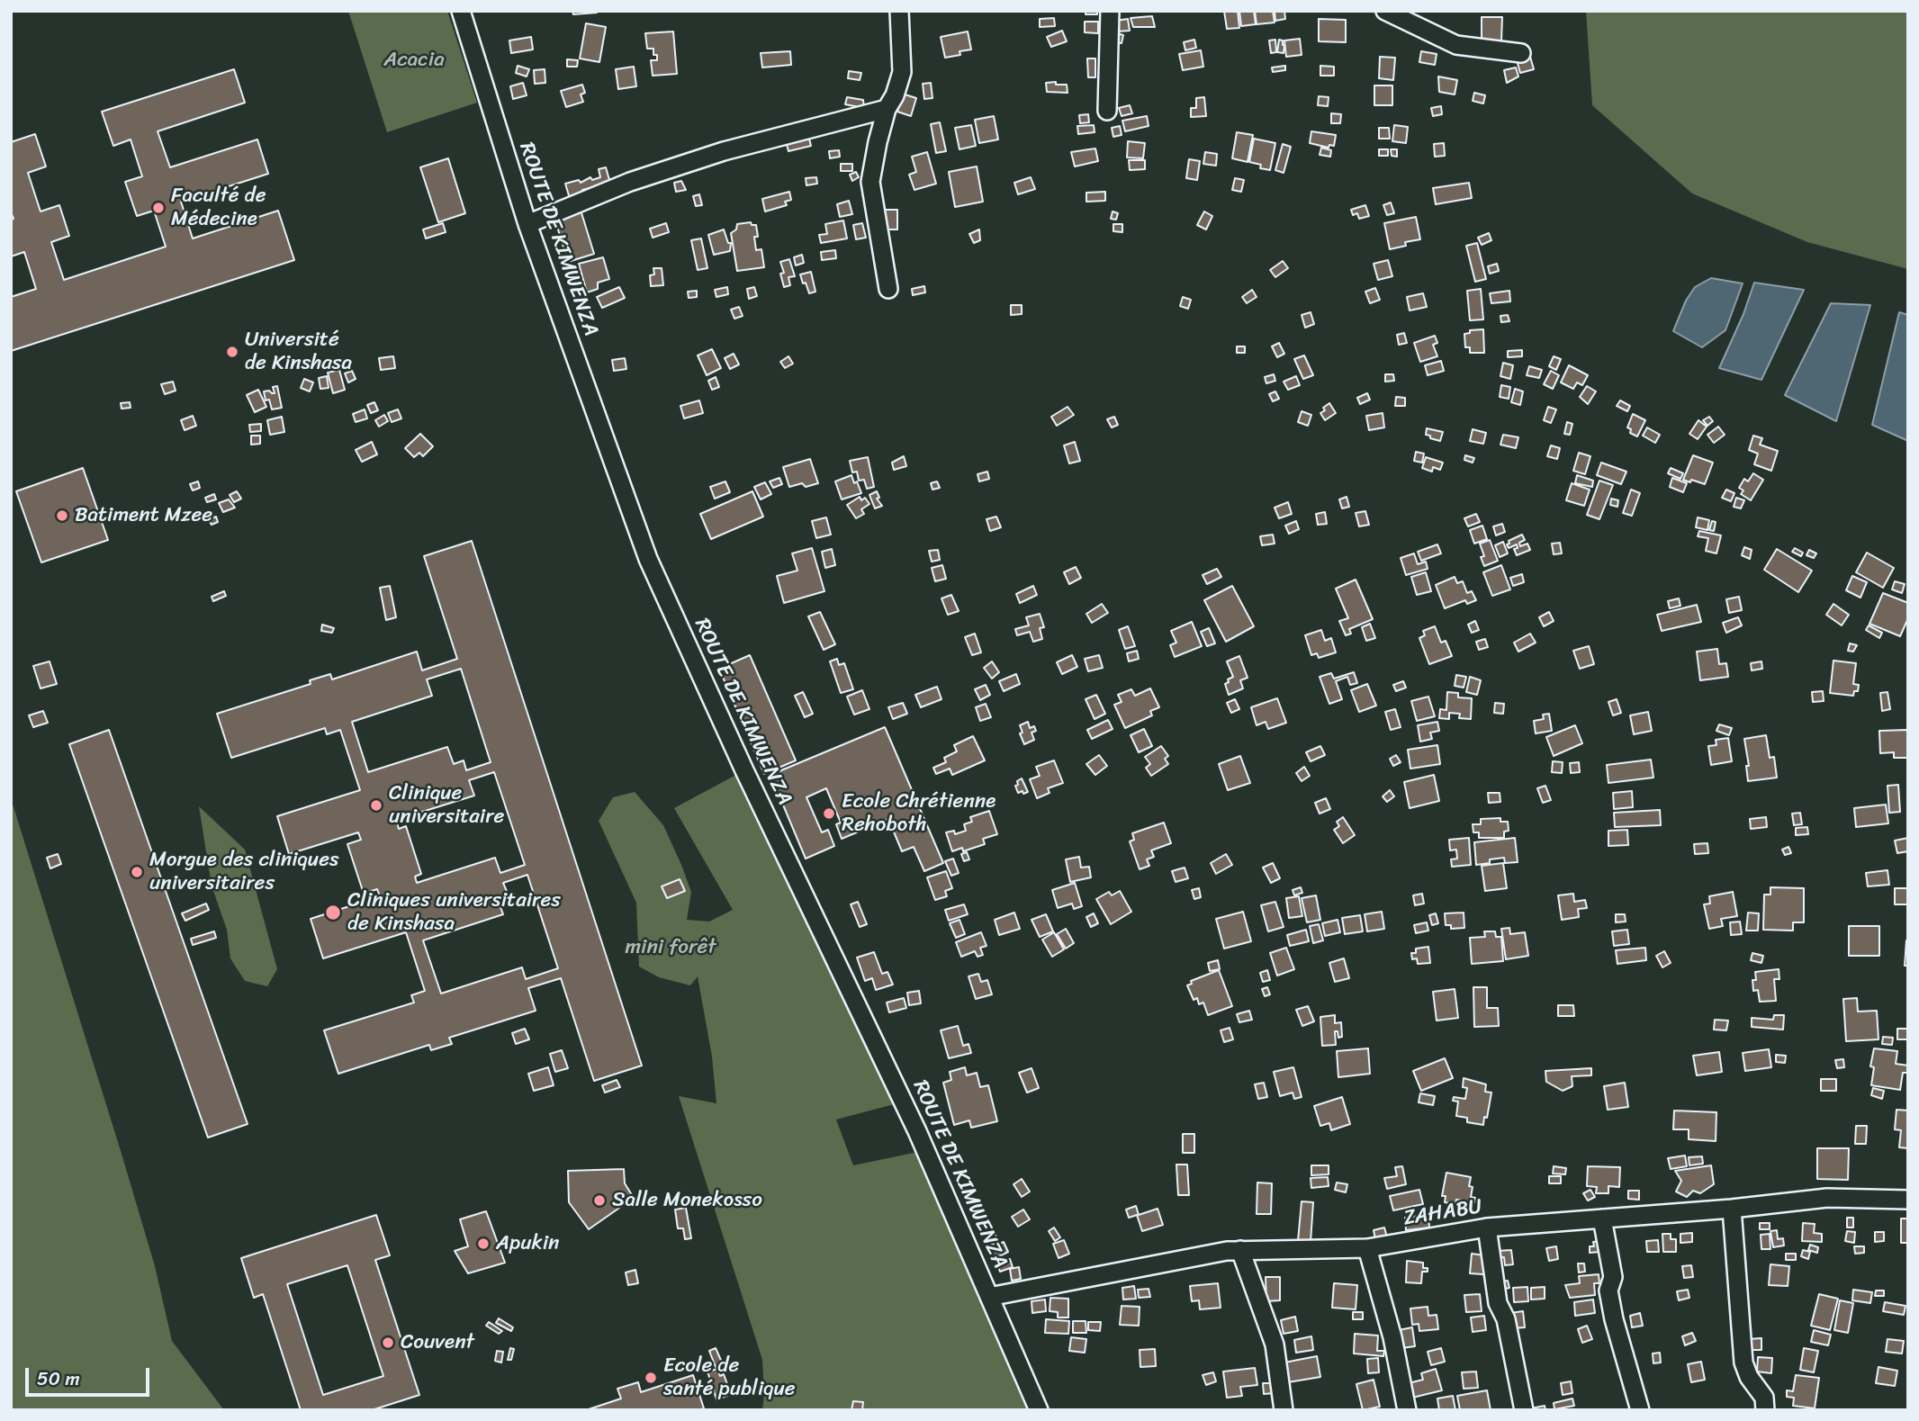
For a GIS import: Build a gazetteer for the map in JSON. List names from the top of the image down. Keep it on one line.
{"streets":{"street":["ROUTE DE KIMWENZA","ZAHABU"]},"crossings":[["ROUTE DE KIMWENZA","ZAHABU"]],"parks":["Acacia","mini forêt"],"places":["Faculté de Médecine","Université de Kinshasa","Batiment Mzee","Clinique universitaire","Ecole Chrétienne Rehoboth","Morgue des cliniques universitaires","Cliniques universitaires de Kinshasa","Salle Monekosso","Apukin","Couvent","Ecole de santé publique"],"scale_bar":"50 m"}
